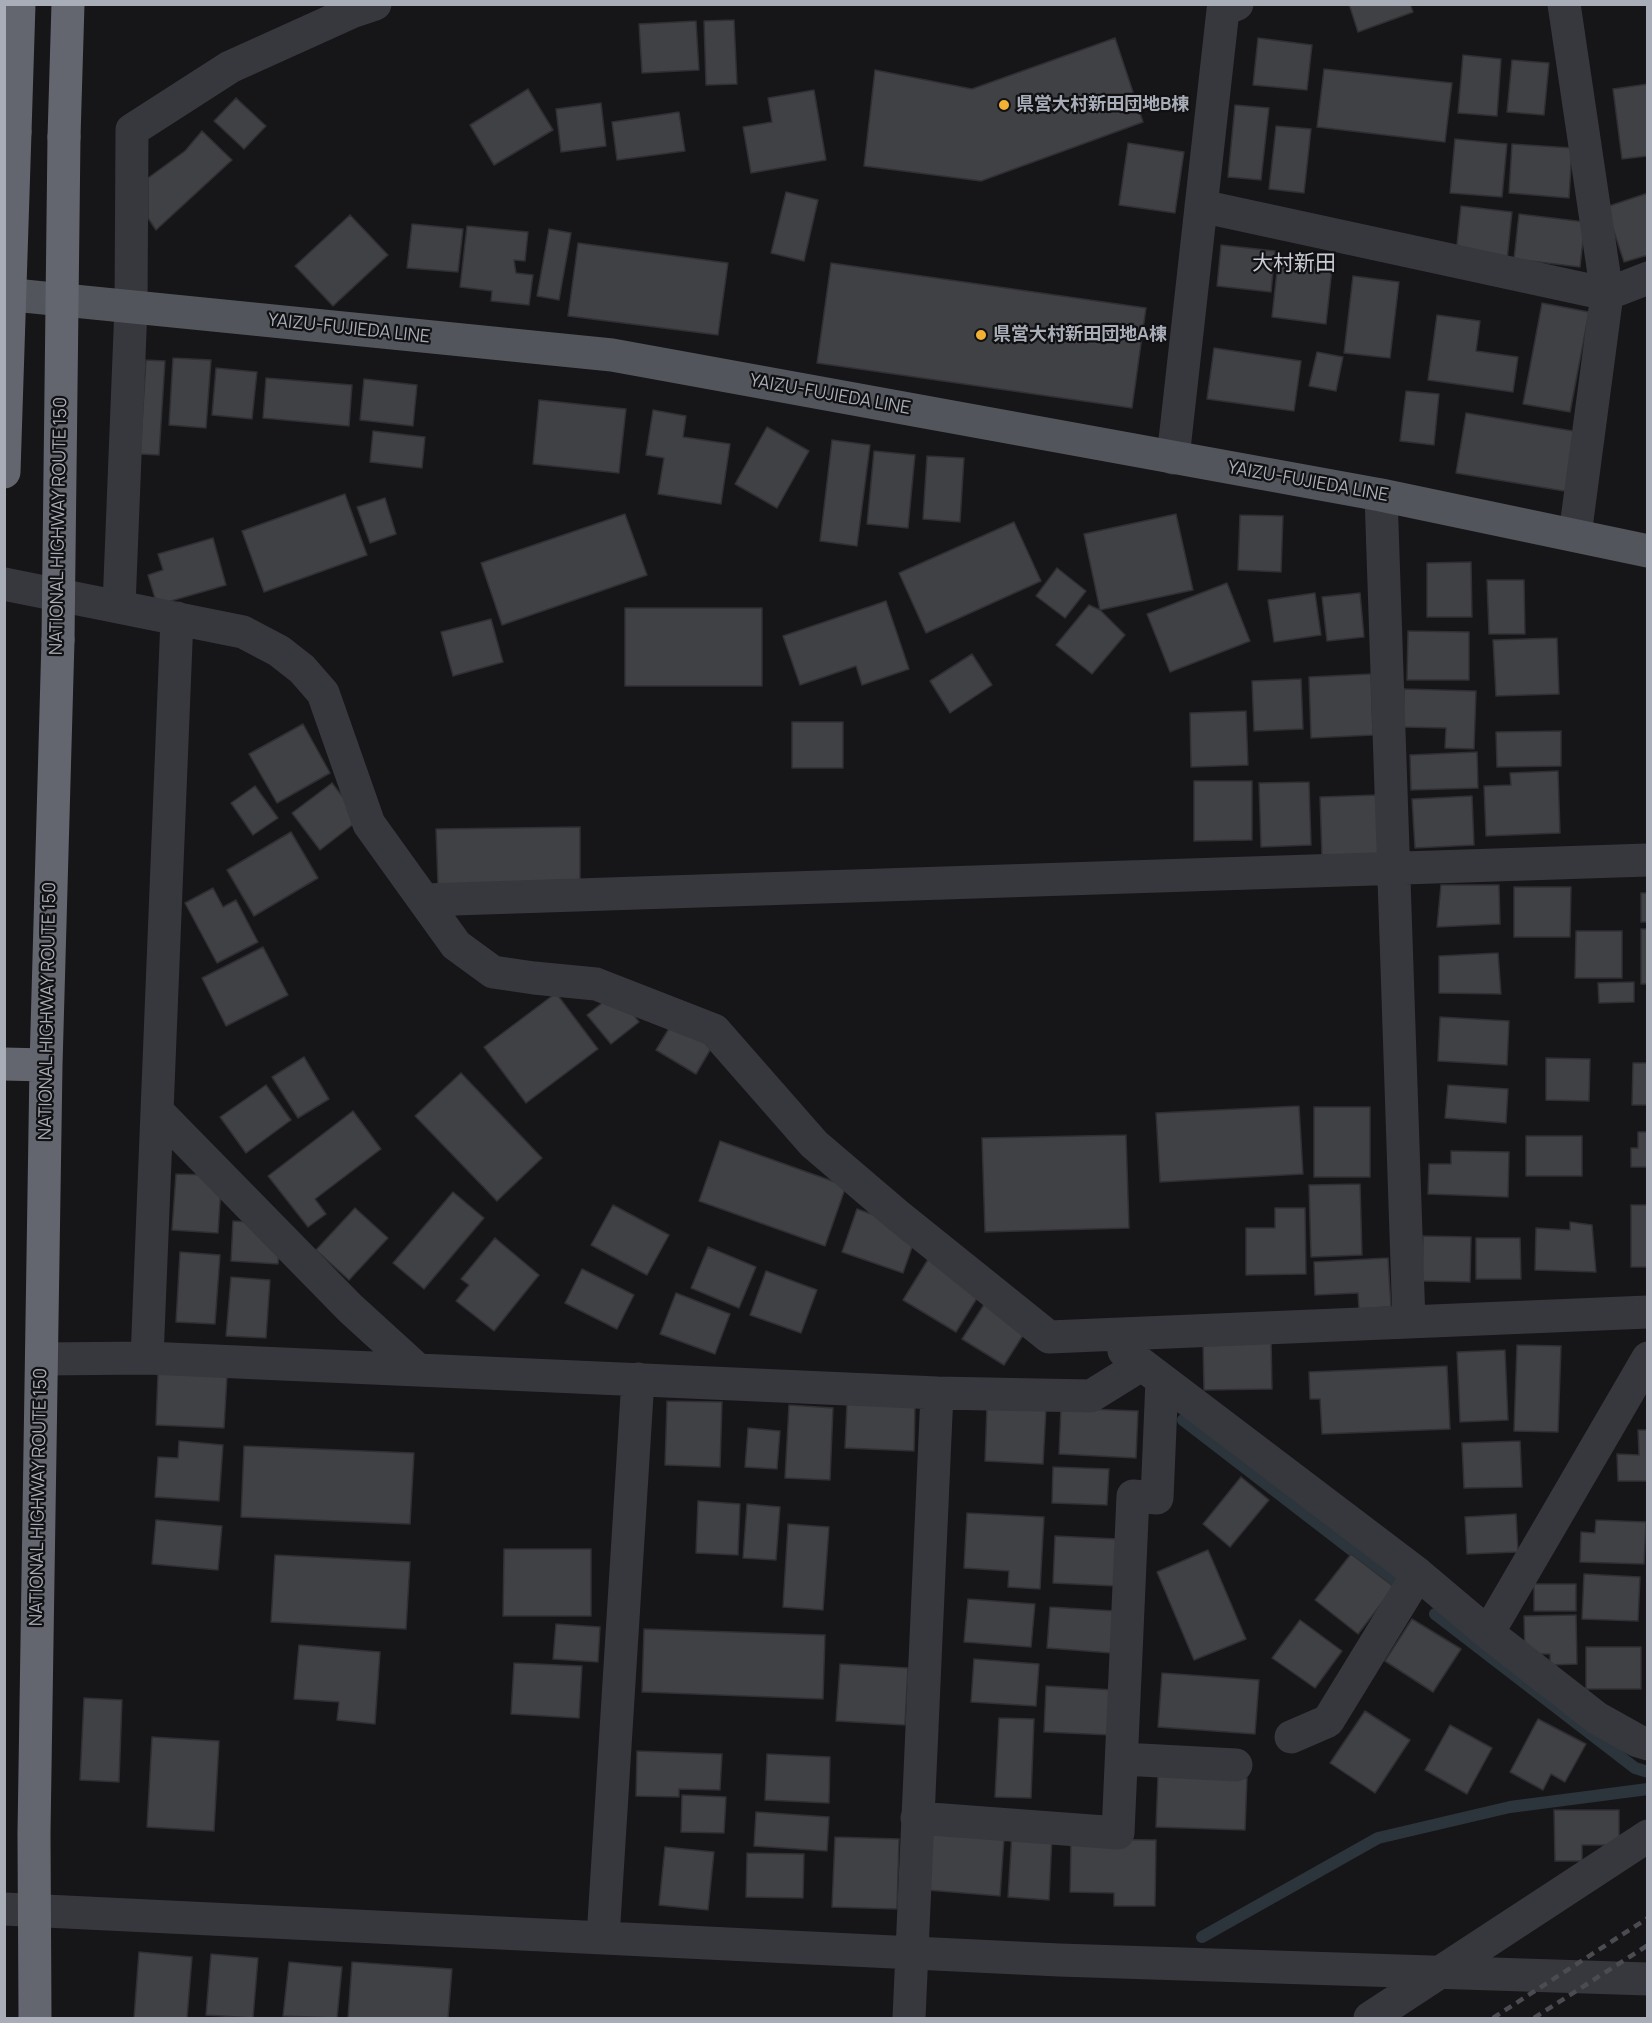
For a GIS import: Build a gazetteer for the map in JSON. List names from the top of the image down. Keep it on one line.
{"streets":{"highway":["NATIONAL HIGHWAY ROUTE 150"],"main road":["YAIZU-FUJIEDA LINE"]},"districts":["大村新田"],"places":["県営大村新田団地B棟","県営大村新田団地A棟"]}
